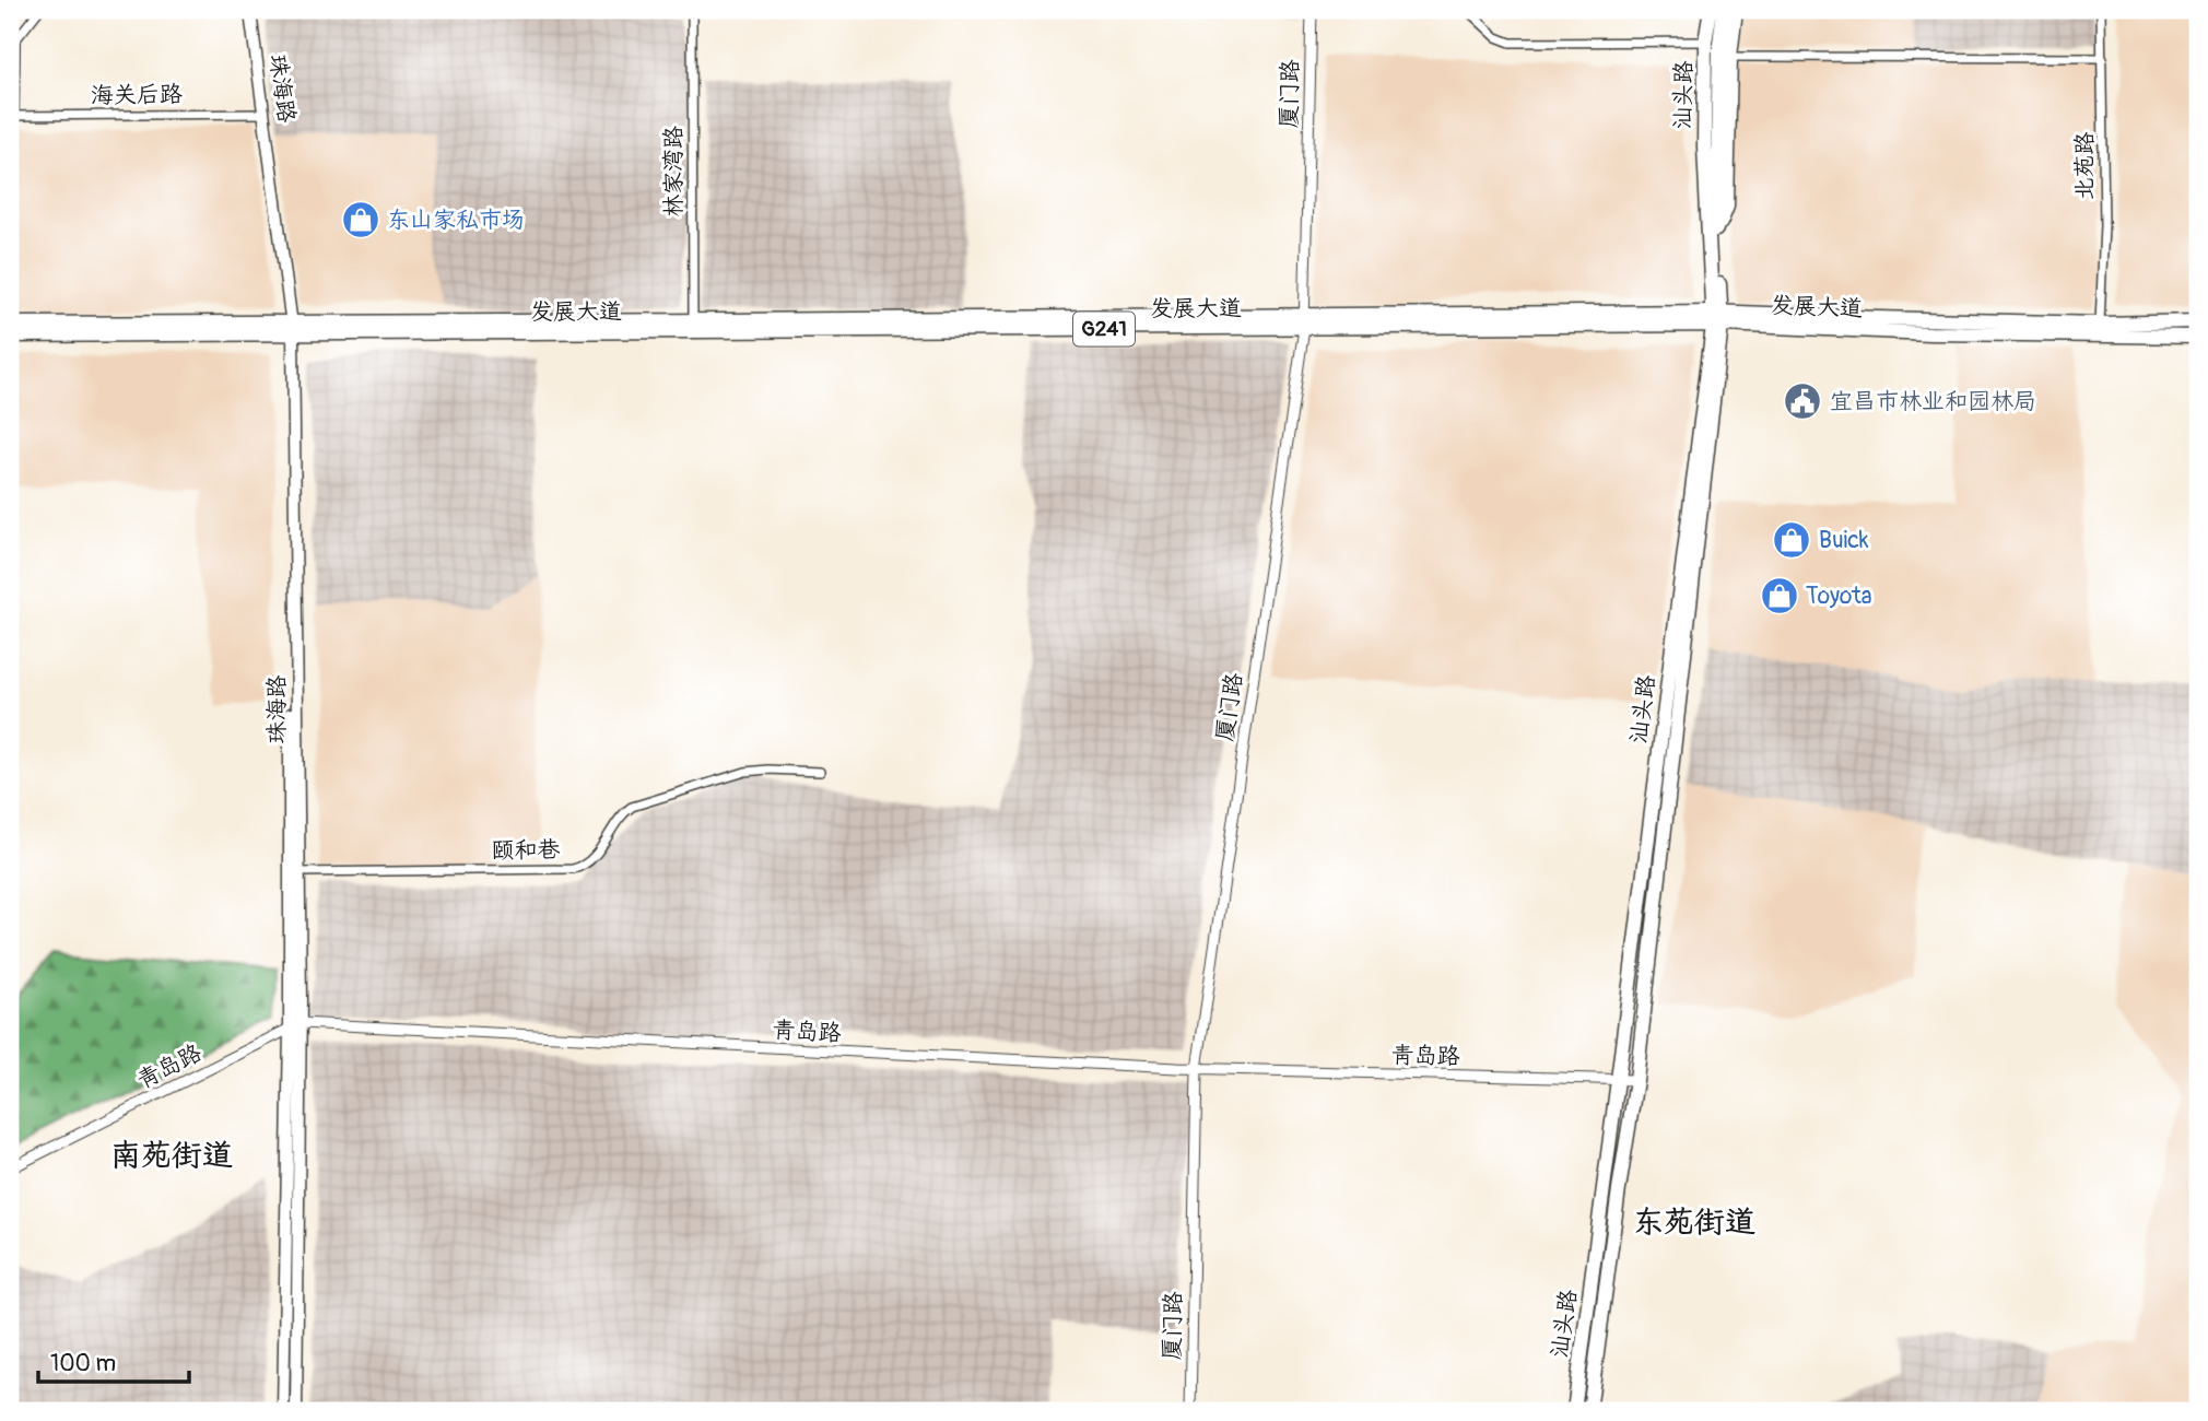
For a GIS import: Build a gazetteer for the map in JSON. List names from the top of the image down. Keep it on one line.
{"streets":{"main road":["珠海路","汕头路","发展大道","G241"],"street":["厦门路","海关后路","北苑路","林家湾路","颐和巷","青岛路"]},"crossings":[["珠海路","海关后路"],["珠海路","发展大道"],["珠海路","颐和巷"],["珠海路","青岛路"],["厦门路","发展大道"],["厦门路","青岛路"],["汕头路","发展大道"],["汕头路","青岛路"],["北苑路","发展大道"],["林家湾路","发展大道"]],"districts":["南苑街道","东苑街道"],"places":{"shop":["东山家私市场","Buick","Toyota"],"public building":["宜昌市林业和园林局"]},"scale_bar":"100 m"}
